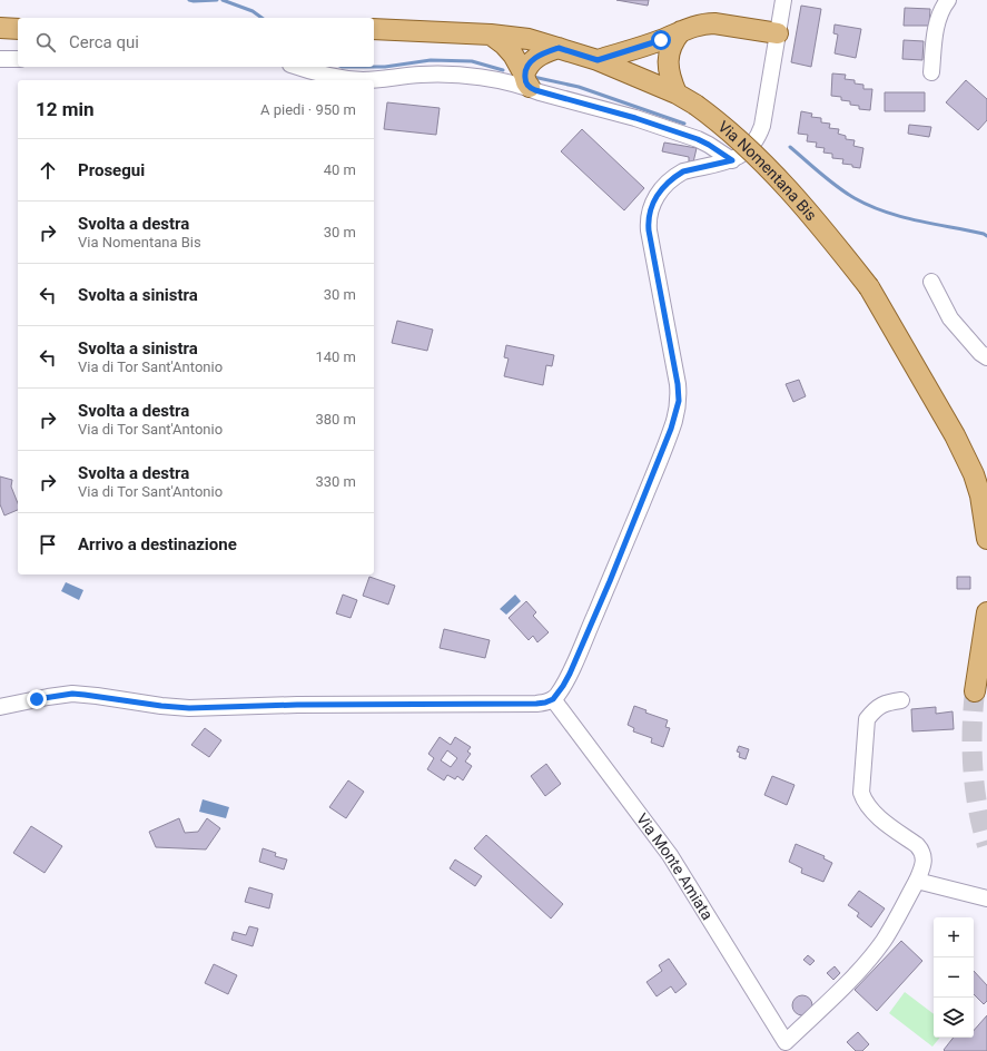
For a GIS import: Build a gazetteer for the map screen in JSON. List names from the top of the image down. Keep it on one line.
{"streets":{"main road":["Via Nomentana Bis"],"street":["Via Monte Amiata"]},"page":{"search":"Cerca qui","heading":["12 min","A piedi · 950 m"],"list":[["Prosegui","40 m"],["Svolta a destra","Via Nomentana Bis","30 m"],["Svolta a sinistra","30 m"],["Svolta a sinistra","Via di Tor Sant'Antonio","140 m"],["Svolta a destra","Via di Tor Sant'Antonio","380 m"],["Svolta a destra","Via di Tor Sant'Antonio","330 m"],"Arrivo a destinazione"],"map_buttons":["+","−"]}}
